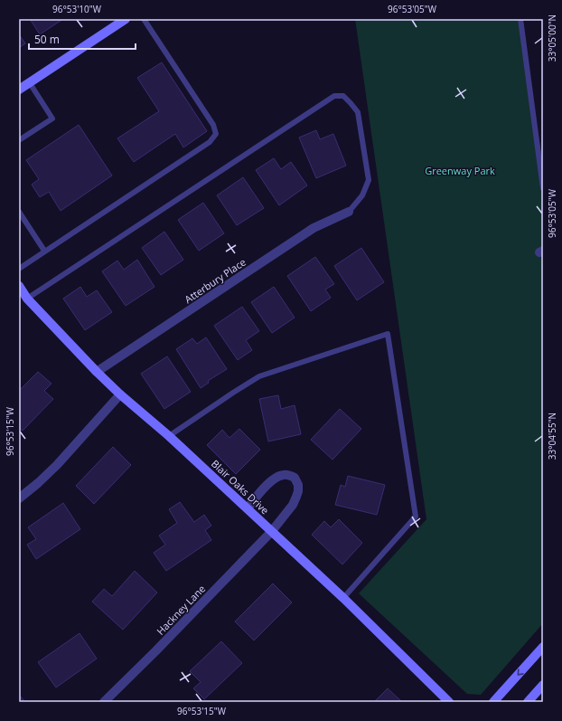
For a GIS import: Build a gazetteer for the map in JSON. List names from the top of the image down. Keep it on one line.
{"streets":{"street":["Atterbury Place","Blair Oaks Drive","Hackney Lane"]},"crossings":[["Atterbury Place","Blair Oaks Drive"],["Blair Oaks Drive","Hackney Lane"]],"parks":["Greenway Park"],"scale_bar":"50 m","coordinates":["96°53'10\"W","96°53'05\"W","33°05'00\"N","96°53'15\"W","33°04'55\"N"]}
